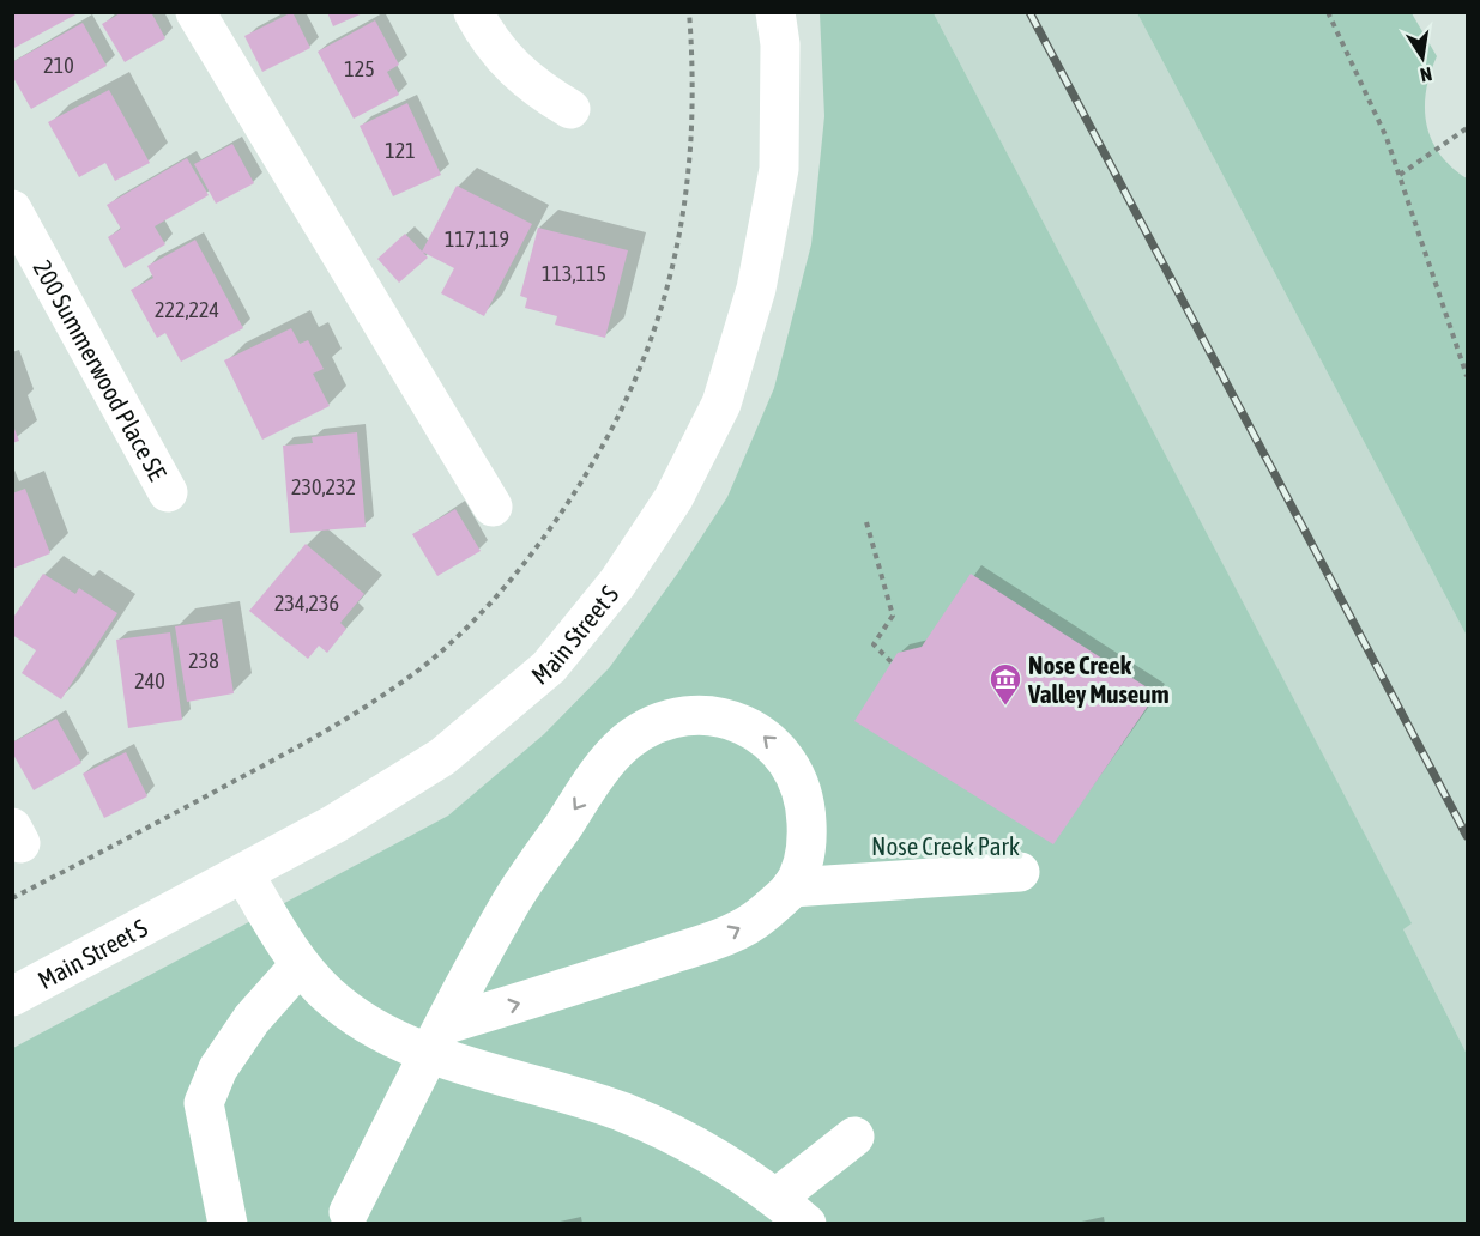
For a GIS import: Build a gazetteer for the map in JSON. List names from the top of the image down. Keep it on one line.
{"streets":{"main road":["200 Summerwood Place SE","Main Street S"]},"parks":["Nose Creek Park"],"places":{"museum":["Nose Creek Valley Museum"]},"house_numbers":["210","125","121","117,119","113,115","222,224","230,232","234,236","238","240"],"north":"bottom"}
